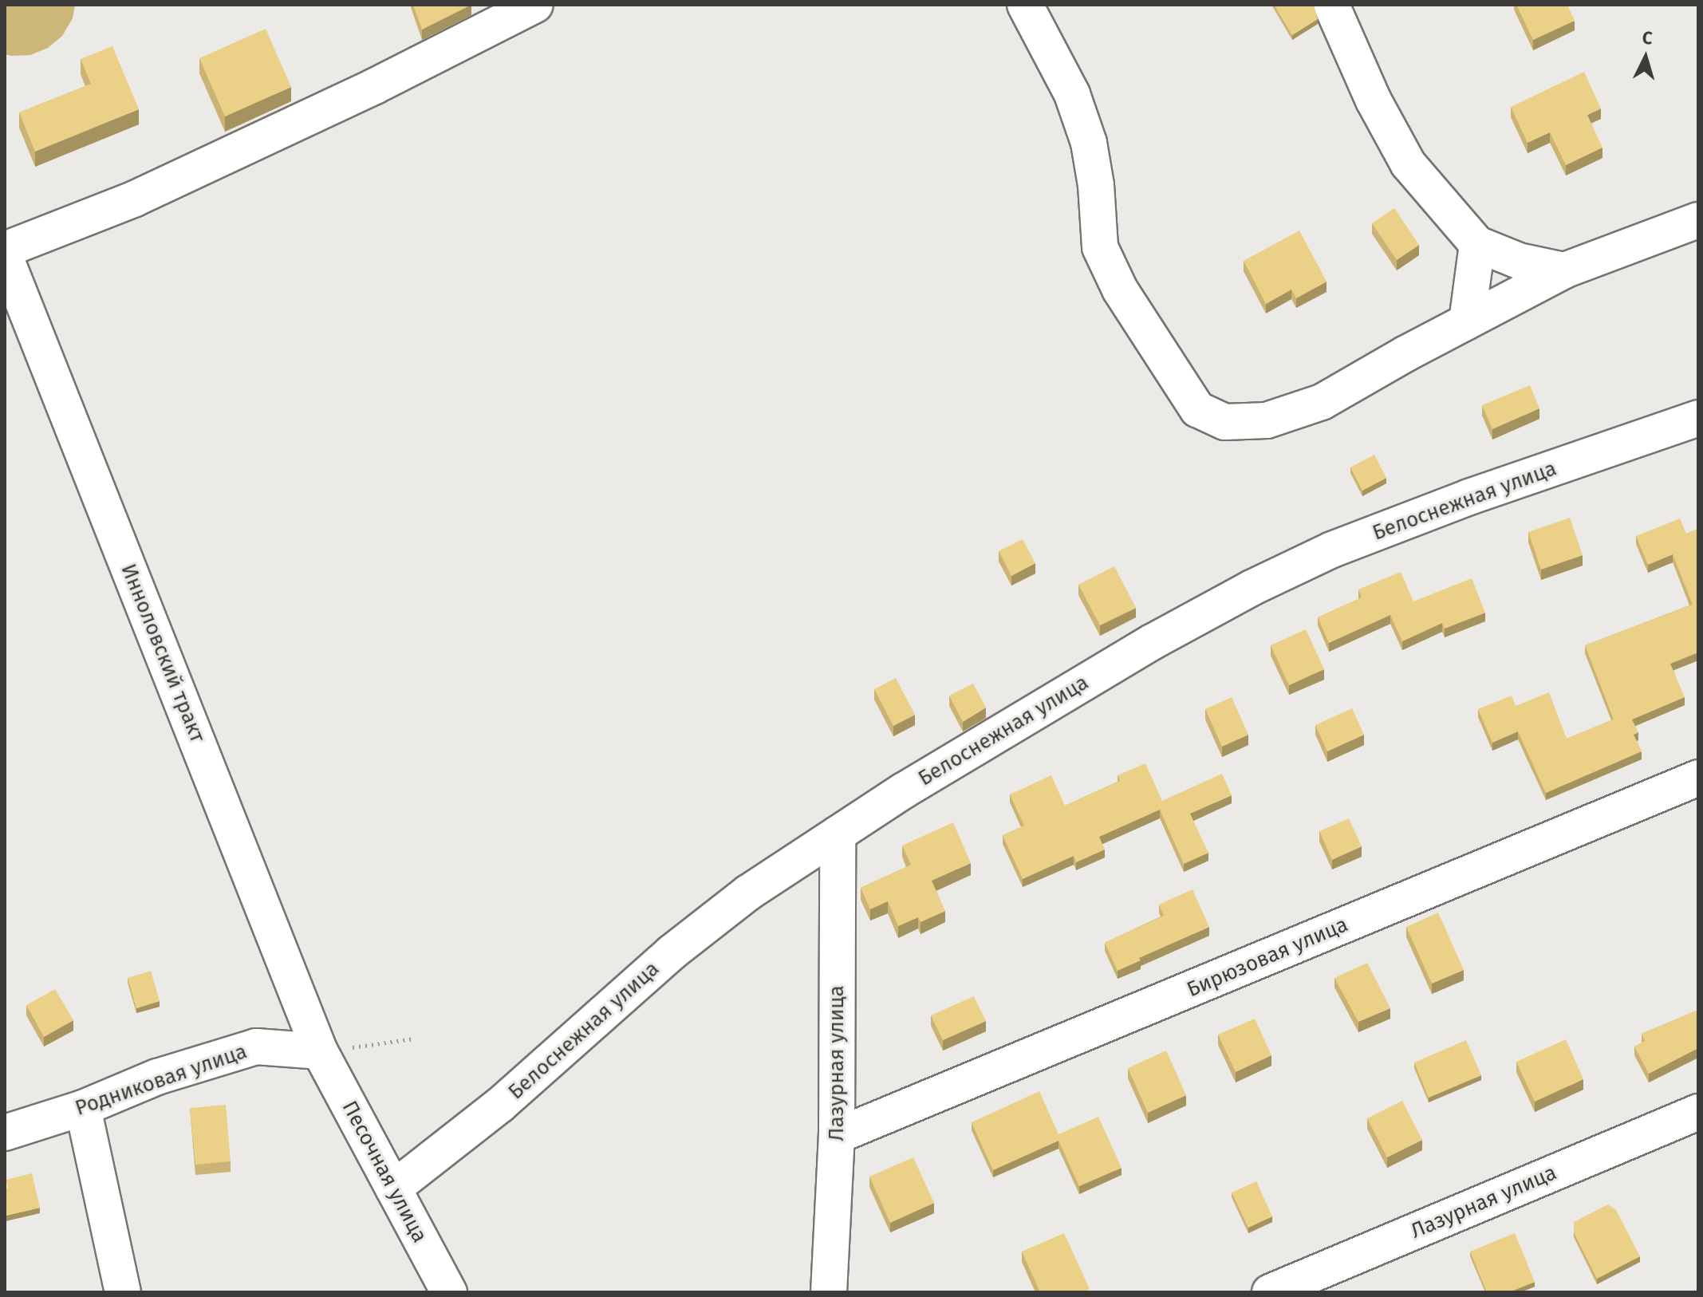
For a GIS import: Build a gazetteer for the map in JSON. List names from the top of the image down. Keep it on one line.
{"streets":{"street":["Белоснежная улица","Инноловский тракт","Бирюзовая улица","Лазурная улица","Родниковая улица","Песочная улица"]},"crossings":[["Белоснежная улица","Лазурная улица"],["Белоснежная улица","Песочная улица"],["Инноловский тракт","Родниковая улица"],["Инноловский тракт","Песочная улица"],["Бирюзовая улица","Лазурная улица"],["Родниковая улица","Песочная улица"]],"north":"top"}
